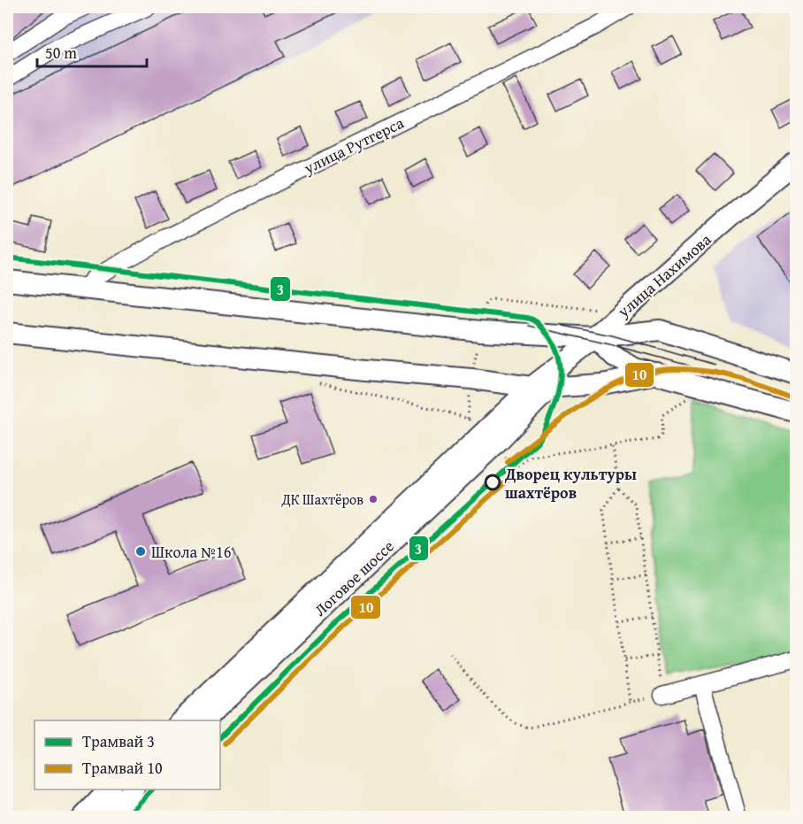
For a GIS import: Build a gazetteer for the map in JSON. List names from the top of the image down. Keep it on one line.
{"streets":{"main road":["улица Нахимова","Логовое шоссе"],"lane":["улица Рутгерса"]},"crossings":[["улица Нахимова","Логовое шоссе"]],"places":["Дворец культуры шахтёров","ДК Шахтёров","Школа №16"],"lines":["tram line 3","tram line 10"],"legend":["Трамвай 3","Трамвай 10"],"scale_bar":"50 m"}
